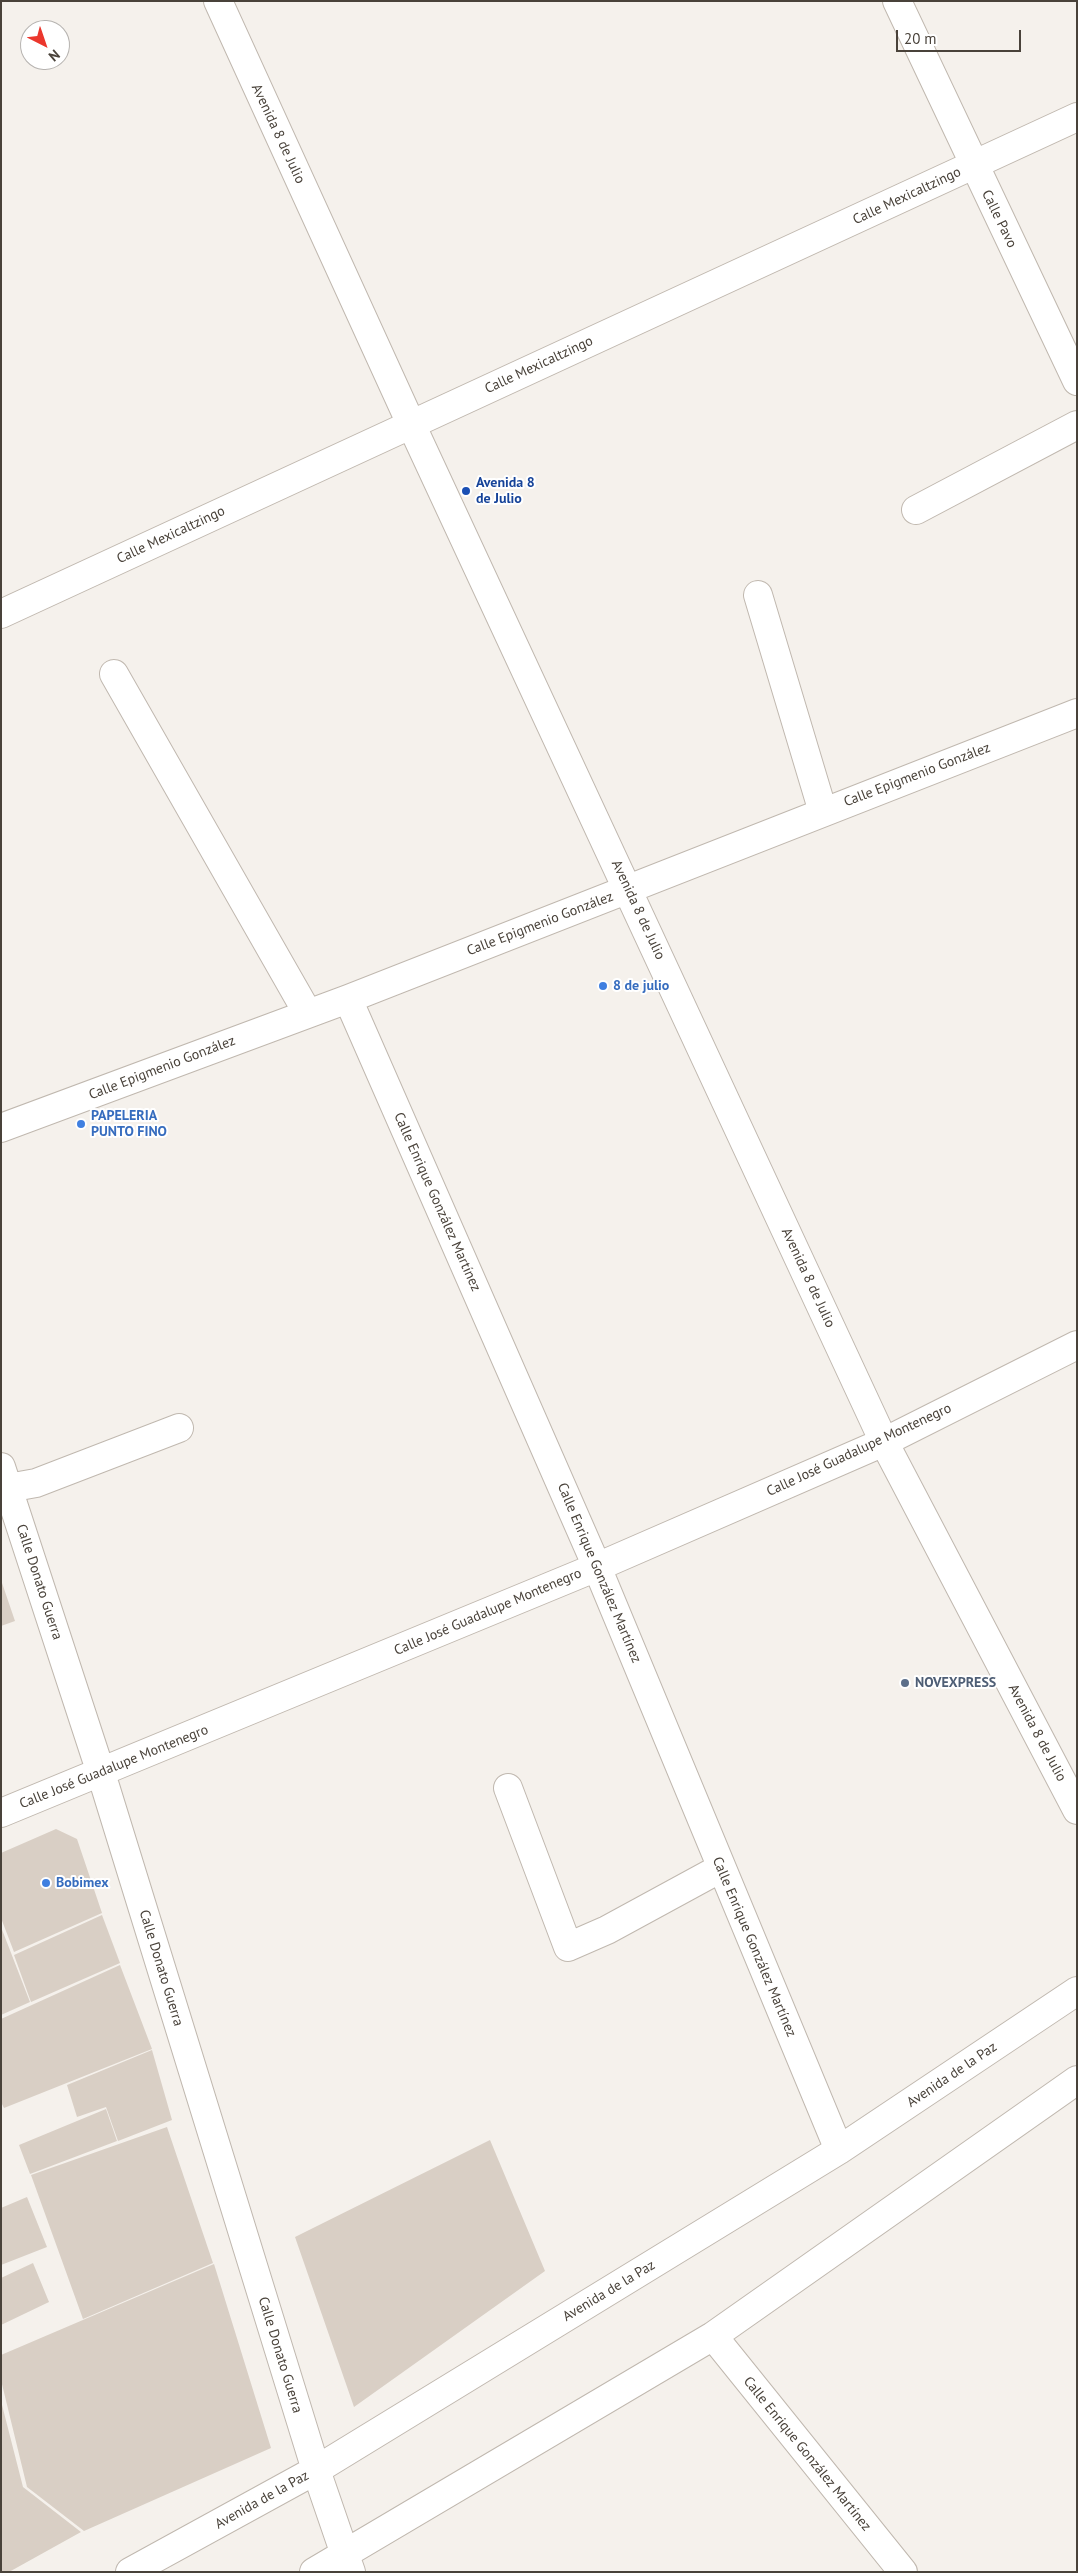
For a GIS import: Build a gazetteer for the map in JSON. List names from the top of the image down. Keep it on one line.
{"streets":{"street":["Avenida 8 de Julio","Calle Mexicaltzingo","Calle Pavo","Calle Epigmenio González","Calle Enrique González Martínez","Calle José Guadalupe Montenegro","Calle Donato Guerra","Avenida de la Paz"]},"crossings":[["Avenida 8 de Julio","Calle Mexicaltzingo"],["Avenida 8 de Julio","Calle Epigmenio González"],["Avenida 8 de Julio","Calle José Guadalupe Montenegro"],["Calle Mexicaltzingo","Calle Pavo"],["Calle Epigmenio González","Calle Enrique González Martínez"],["Calle Enrique González Martínez","Calle José Guadalupe Montenegro"],["Calle Enrique González Martínez","Avenida de la Paz"],["Calle José Guadalupe Montenegro","Calle Donato Guerra"],["Calle Donato Guerra","Avenida de la Paz"]],"places":["Avenida 8 de Julio","8 de julio","PAPELERIA PUNTO FINO","NOVEXPRESS","Bobimex"],"scale_bar":"20 m","north":"bottom right"}
